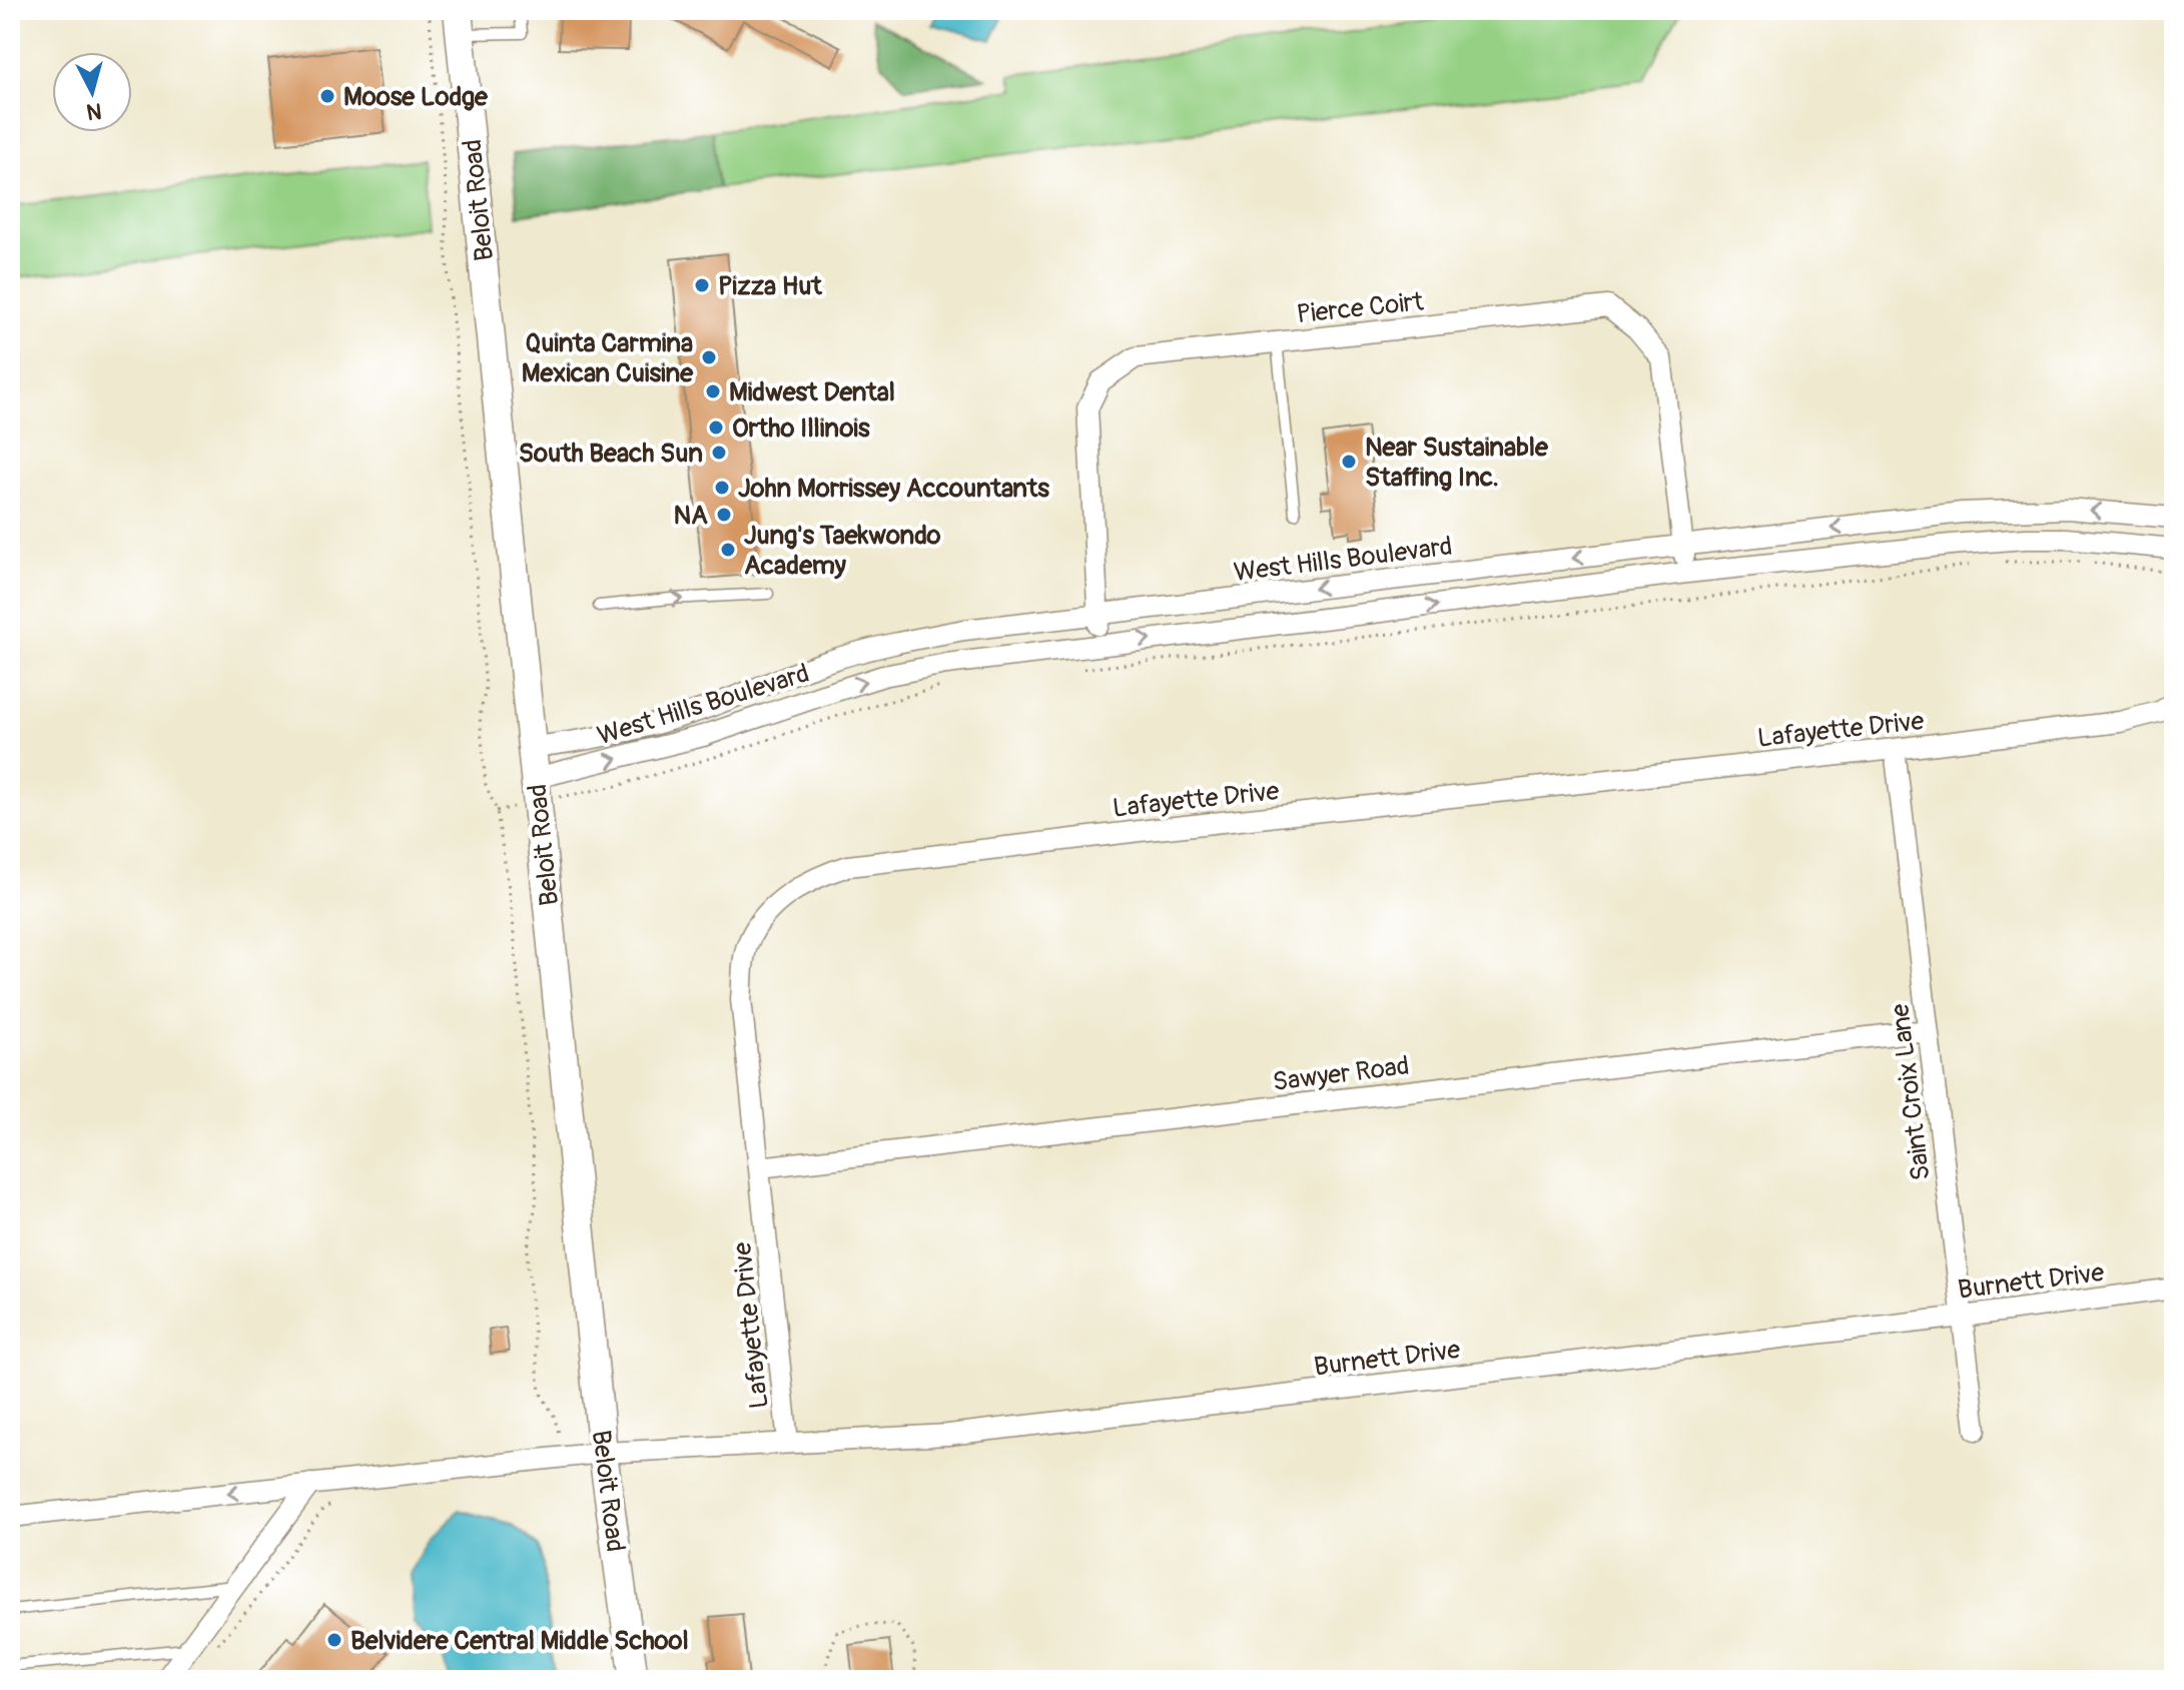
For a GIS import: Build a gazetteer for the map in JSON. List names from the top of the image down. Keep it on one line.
{"streets":{"main road":["Beloit Road"],"street":["Pierce Coirt","West Hills Boulevard","Lafayette Drive","Sawyer Road","Saint Croix Lane","Burnett Drive"]},"crossings":[["Beloit Road","West Hills Boulevard"],["Beloit Road","Burnett Drive"],["Pierce Coirt","West Hills Boulevard"],["Lafayette Drive","Sawyer Road"],["Lafayette Drive","Saint Croix Lane"],["Lafayette Drive","Burnett Drive"],["Sawyer Road","Saint Croix Lane"],["Saint Croix Lane","Burnett Drive"]],"places":["Moose Lodge","Pizza Hut","Quinta Carmina Mexican Cuisine","Midwest Dental","Ortho Illinois","South Beach Sun","Near Sustainable Staffing Inc.","John Morrissey Accountants","NA","Jung's Taekwondo Academy","Belvidere Central Middle School"],"north":"bottom"}
